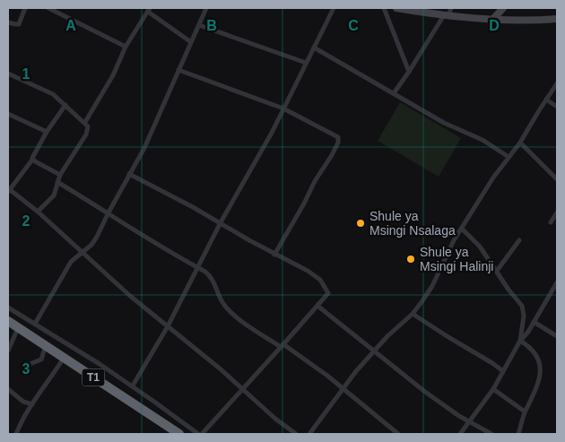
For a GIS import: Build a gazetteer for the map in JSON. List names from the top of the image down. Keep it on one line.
{"streets":{"highway":["T1"]},"places":["Shule ya Msingi Nsalaga","Shule ya Msingi Halinji"],"grid":{"columns":["A","B","C","D"],"rows":["1","2","3"]}}
